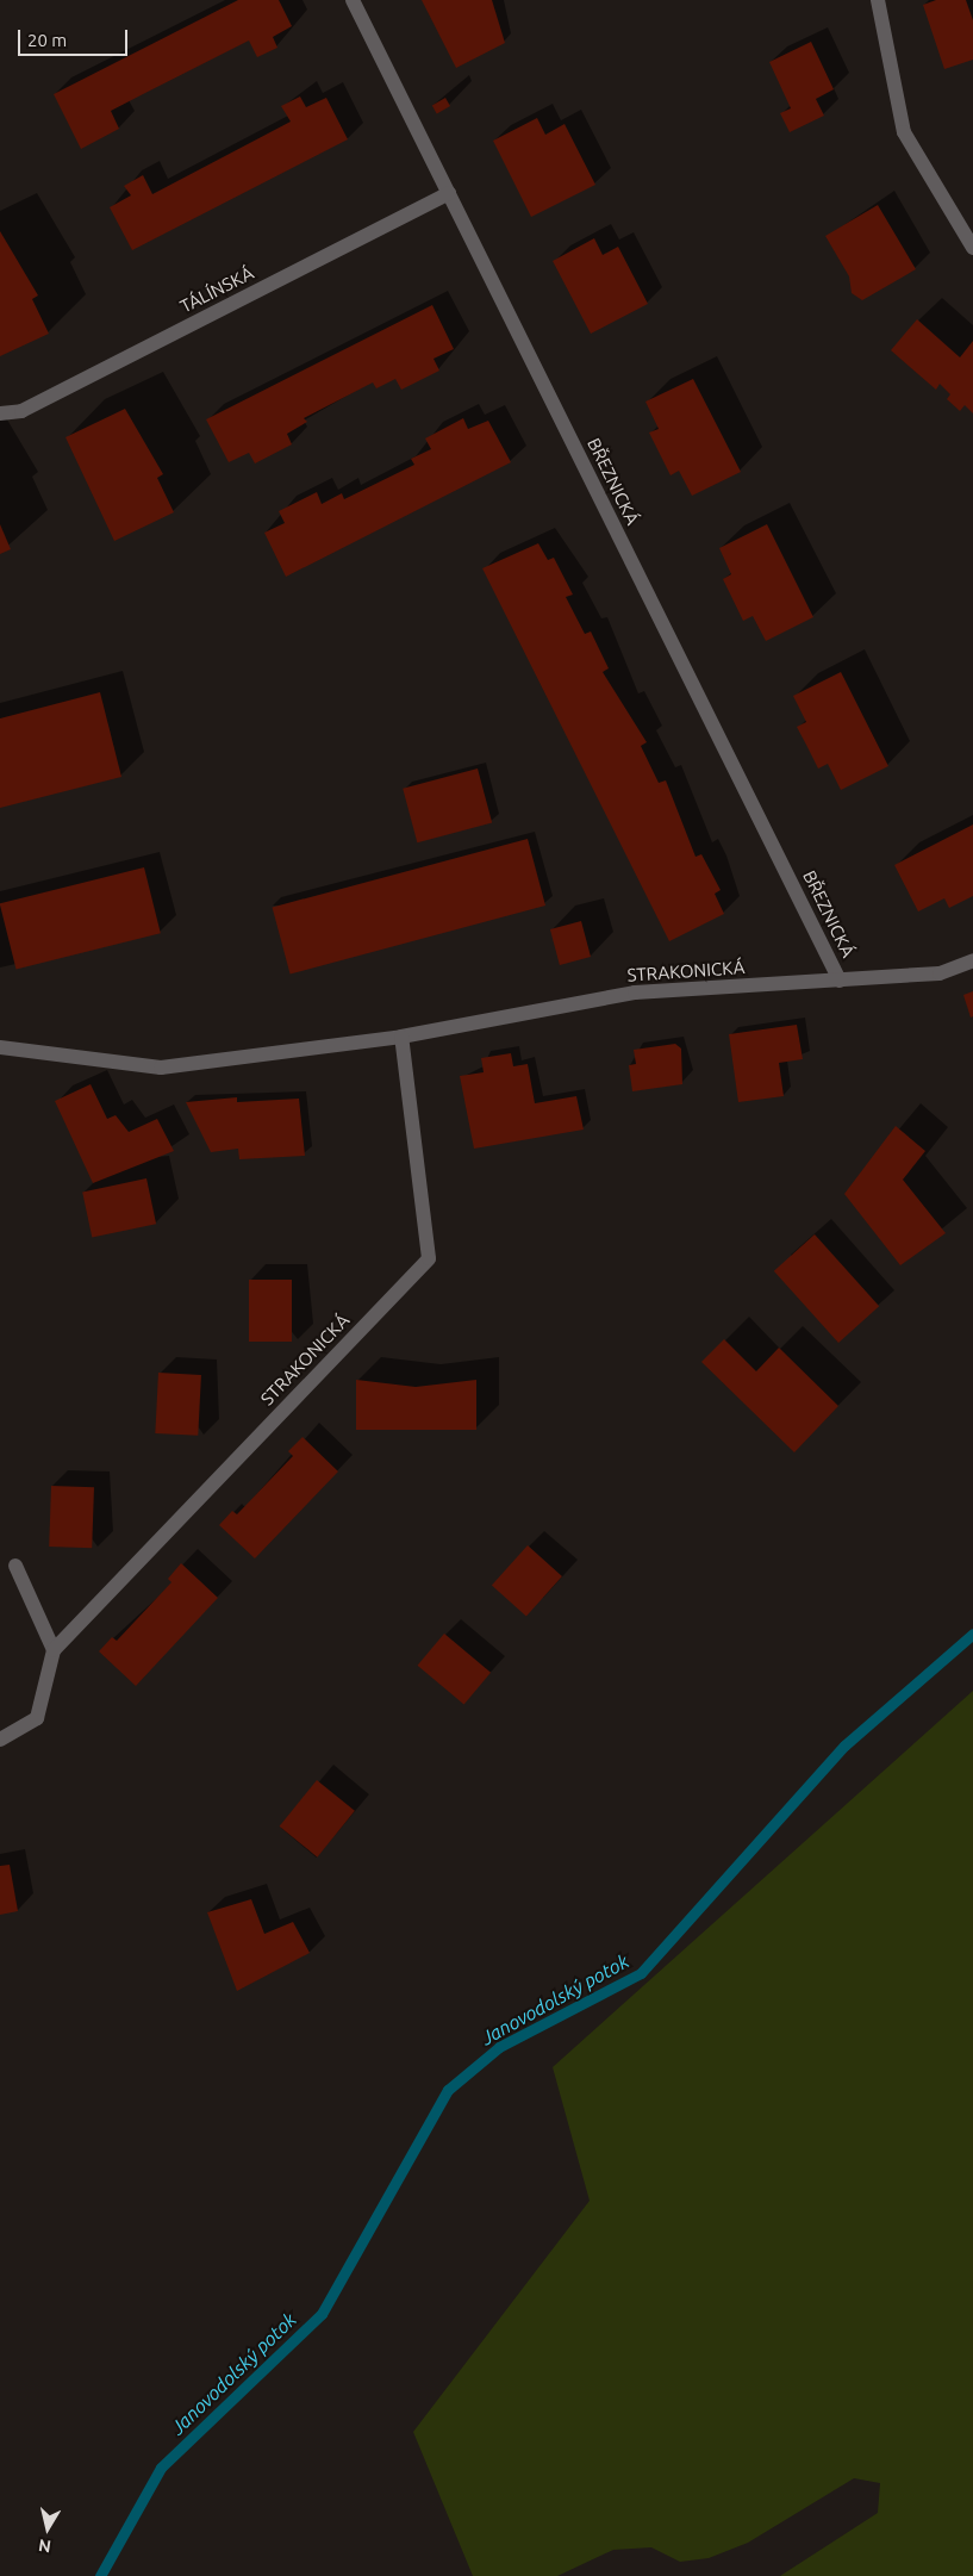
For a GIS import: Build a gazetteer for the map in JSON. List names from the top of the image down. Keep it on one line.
{"streets":{"street":["TÁLÍNSKÁ","BŘEZNICKÁ","STRAKONICKÁ"]},"crossings":[["TÁLÍNSKÁ","BŘEZNICKÁ"],["BŘEZNICKÁ","STRAKONICKÁ"]],"water":["Janovodolský potok"],"scale_bar":"20 m","north":"bottom"}
